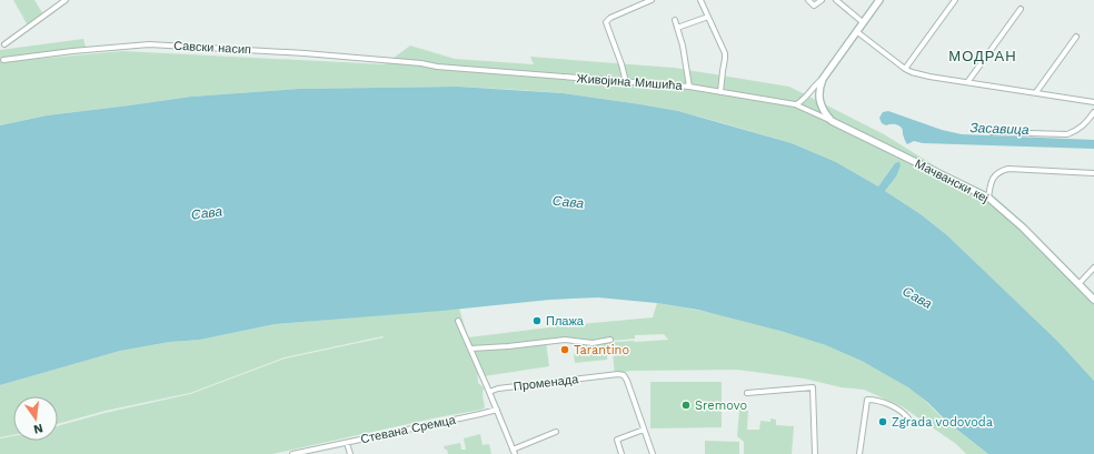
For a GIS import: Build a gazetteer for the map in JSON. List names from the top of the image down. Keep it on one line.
{"streets":{"street":["Савски насип","Живојина Мишића","Мачвански кеј","Променада","Стевана Сремца"]},"crossings":[["Савски насип","Живојина Мишића"],["Живојина Мишића","Мачвански кеј"]],"districts":["МОДРАН"],"water":["Засавица","Сава"],"places":["Плажа","Tarantino","Sremovo","Zgrada vodovoda"],"north":"bottom"}
